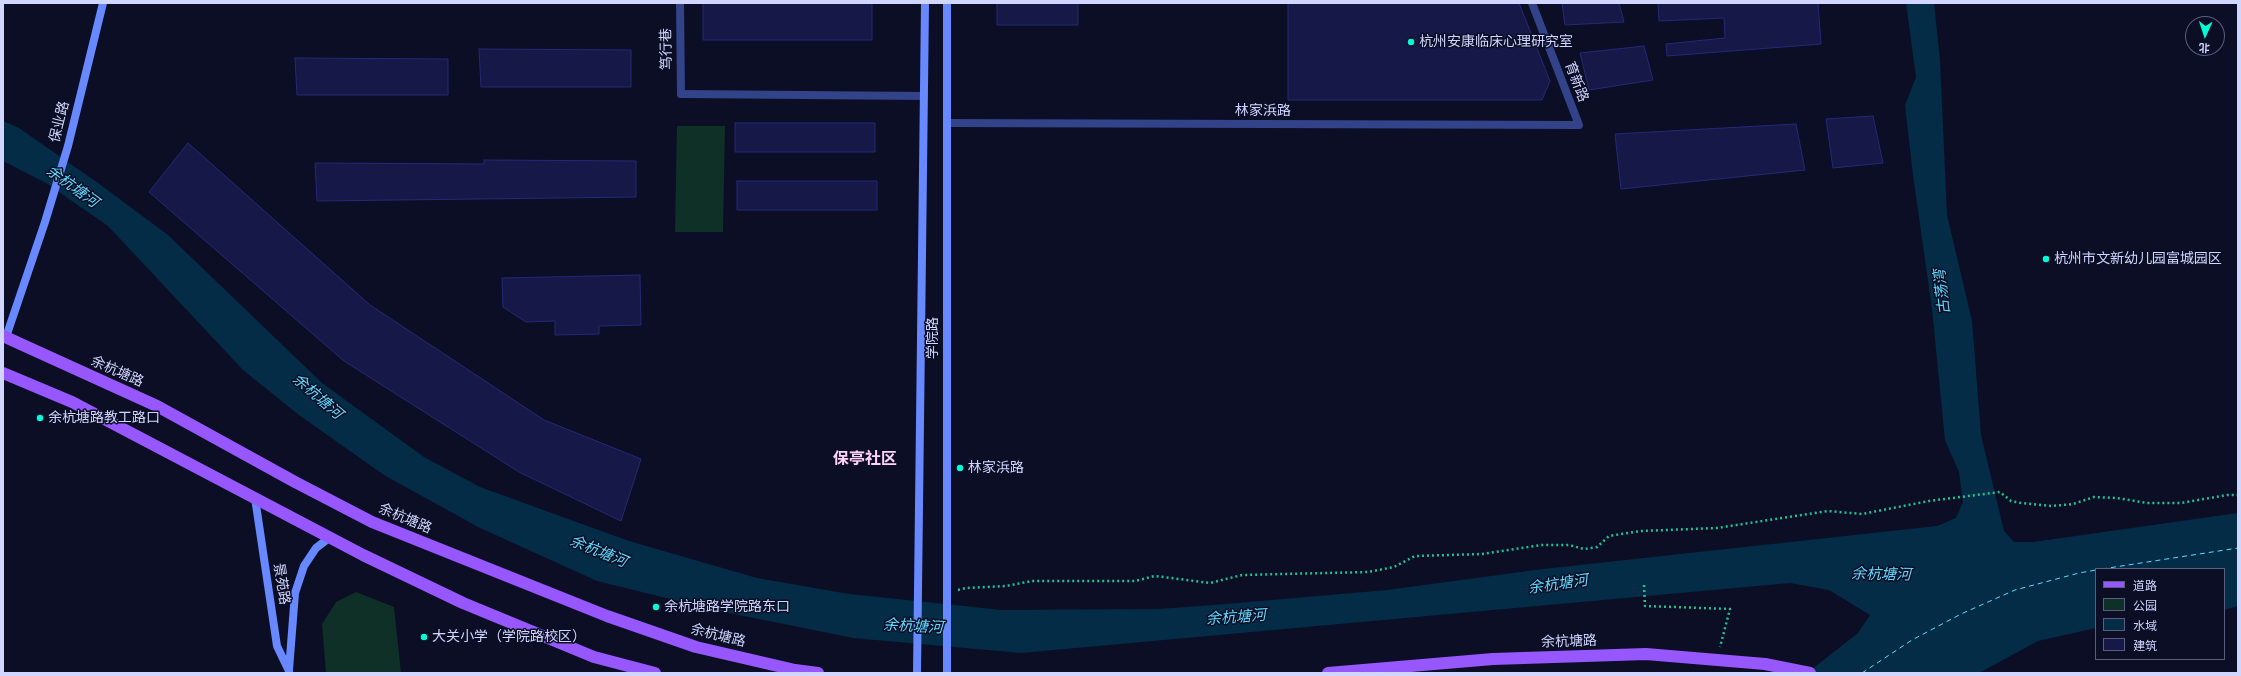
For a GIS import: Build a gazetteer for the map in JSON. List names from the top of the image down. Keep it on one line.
{"streets":{"main road":["保业路","学院路","余杭塘路","景苑路"],"street":["笃行巷","育新路","林家浜路"]},"crossings":[["笃行巷","学院路"],["育新路","林家浜路"],["林家浜路","学院路"],["保业路","余杭塘路"]],"districts":["保亭社区"],"water":["余杭塘河","古荡湾"],"places":["杭州安康临床心理研究室","杭州市文新幼儿园富城园区","余杭塘路教工路口","林家浜路","余杭塘路学院路东口","大关小学（学院路校区）"],"legend":["道路","公园","水域","建筑"],"north":"bottom"}
